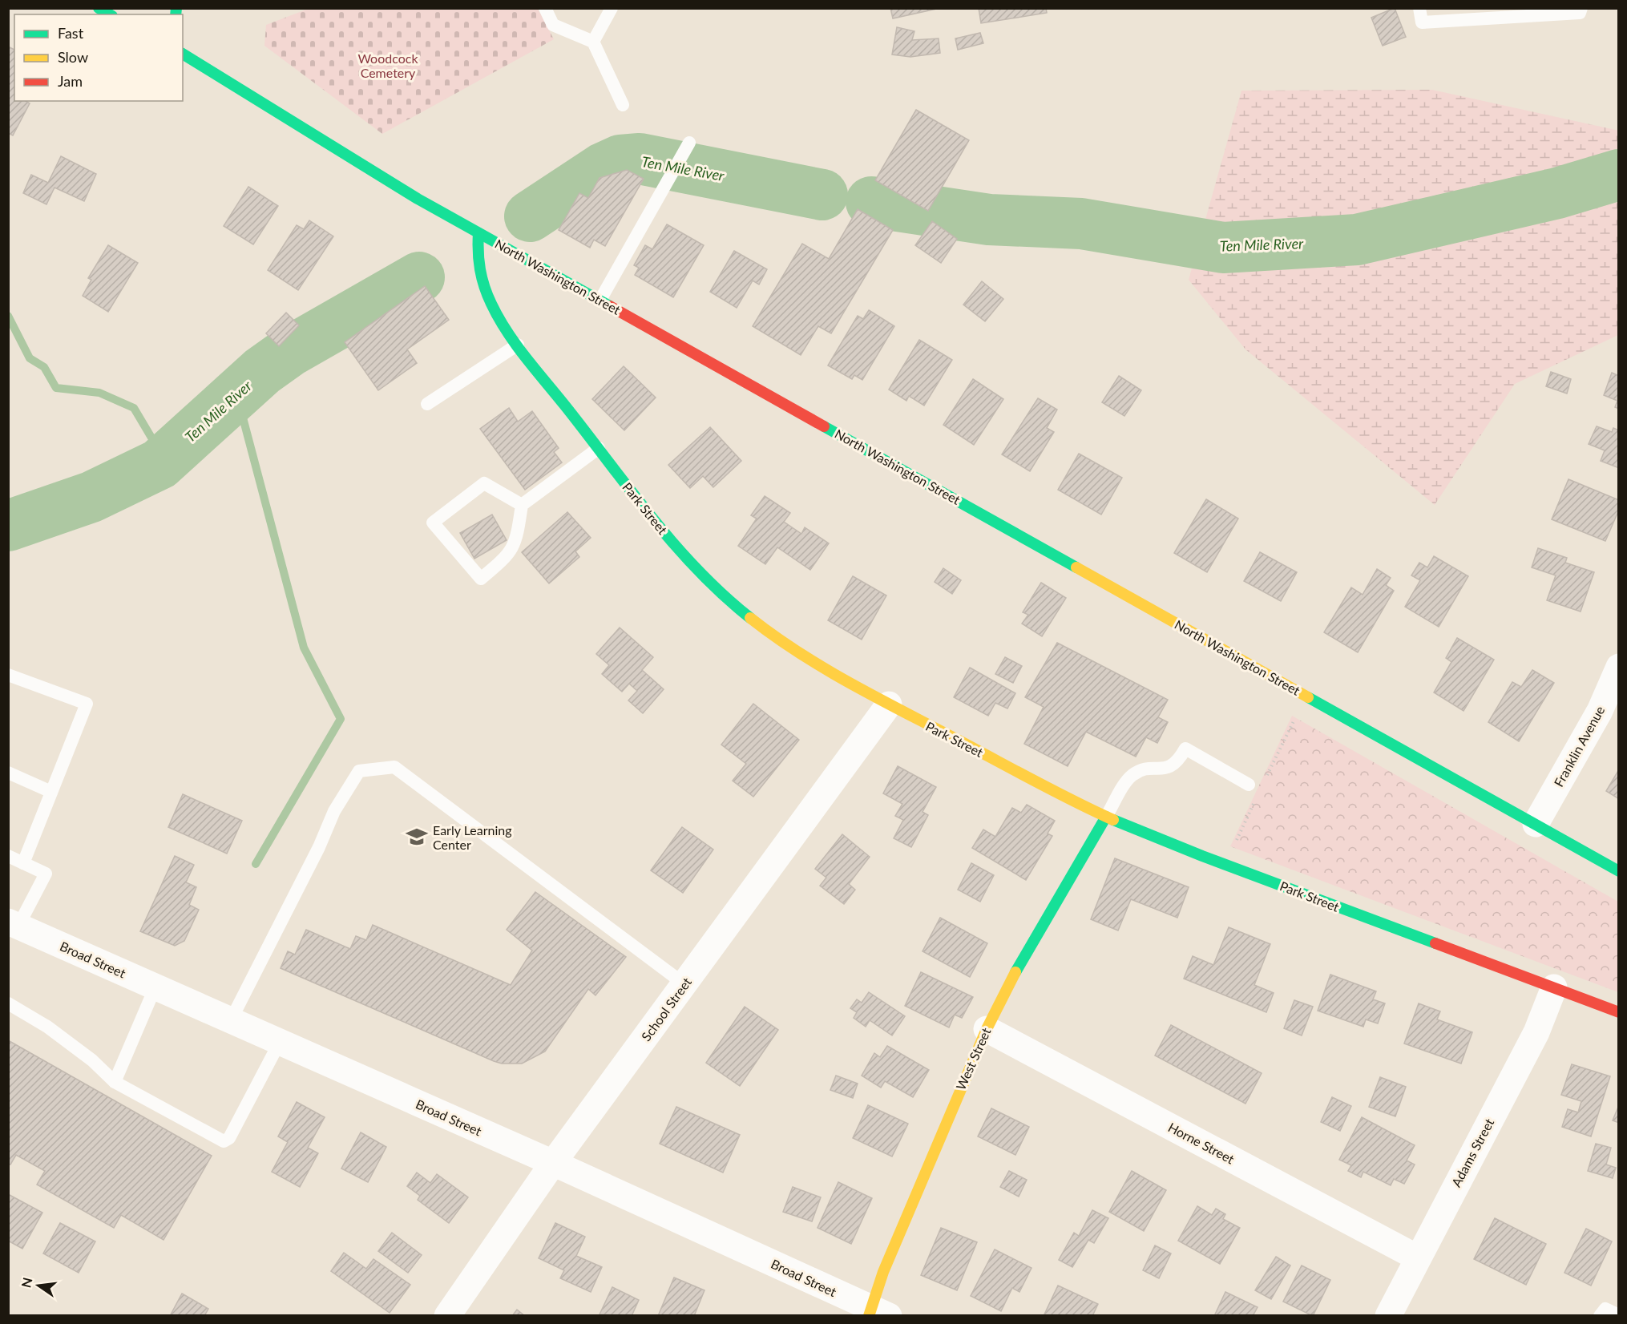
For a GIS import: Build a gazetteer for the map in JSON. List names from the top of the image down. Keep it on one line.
{"streets":{"street":["North Washington Street","Park Street","Franklin Avenue","Broad Street","School Street","West Street","Horne Street","Adams Street"]},"crossings":[["North Washington Street","Park Street"],["North Washington Street","Franklin Avenue"],["Park Street","School Street"],["Park Street","West Street"],["Park Street","Adams Street"],["Broad Street","School Street"],["Broad Street","West Street"],["West Street","Horne Street"],["Horne Street","Adams Street"]],"water":["Ten Mile River"],"parks":["Woodcock Cemetery"],"places":{"school or university":["Early Learning Center"]},"legend":["Fast","Slow","Jam"],"north":"left"}
